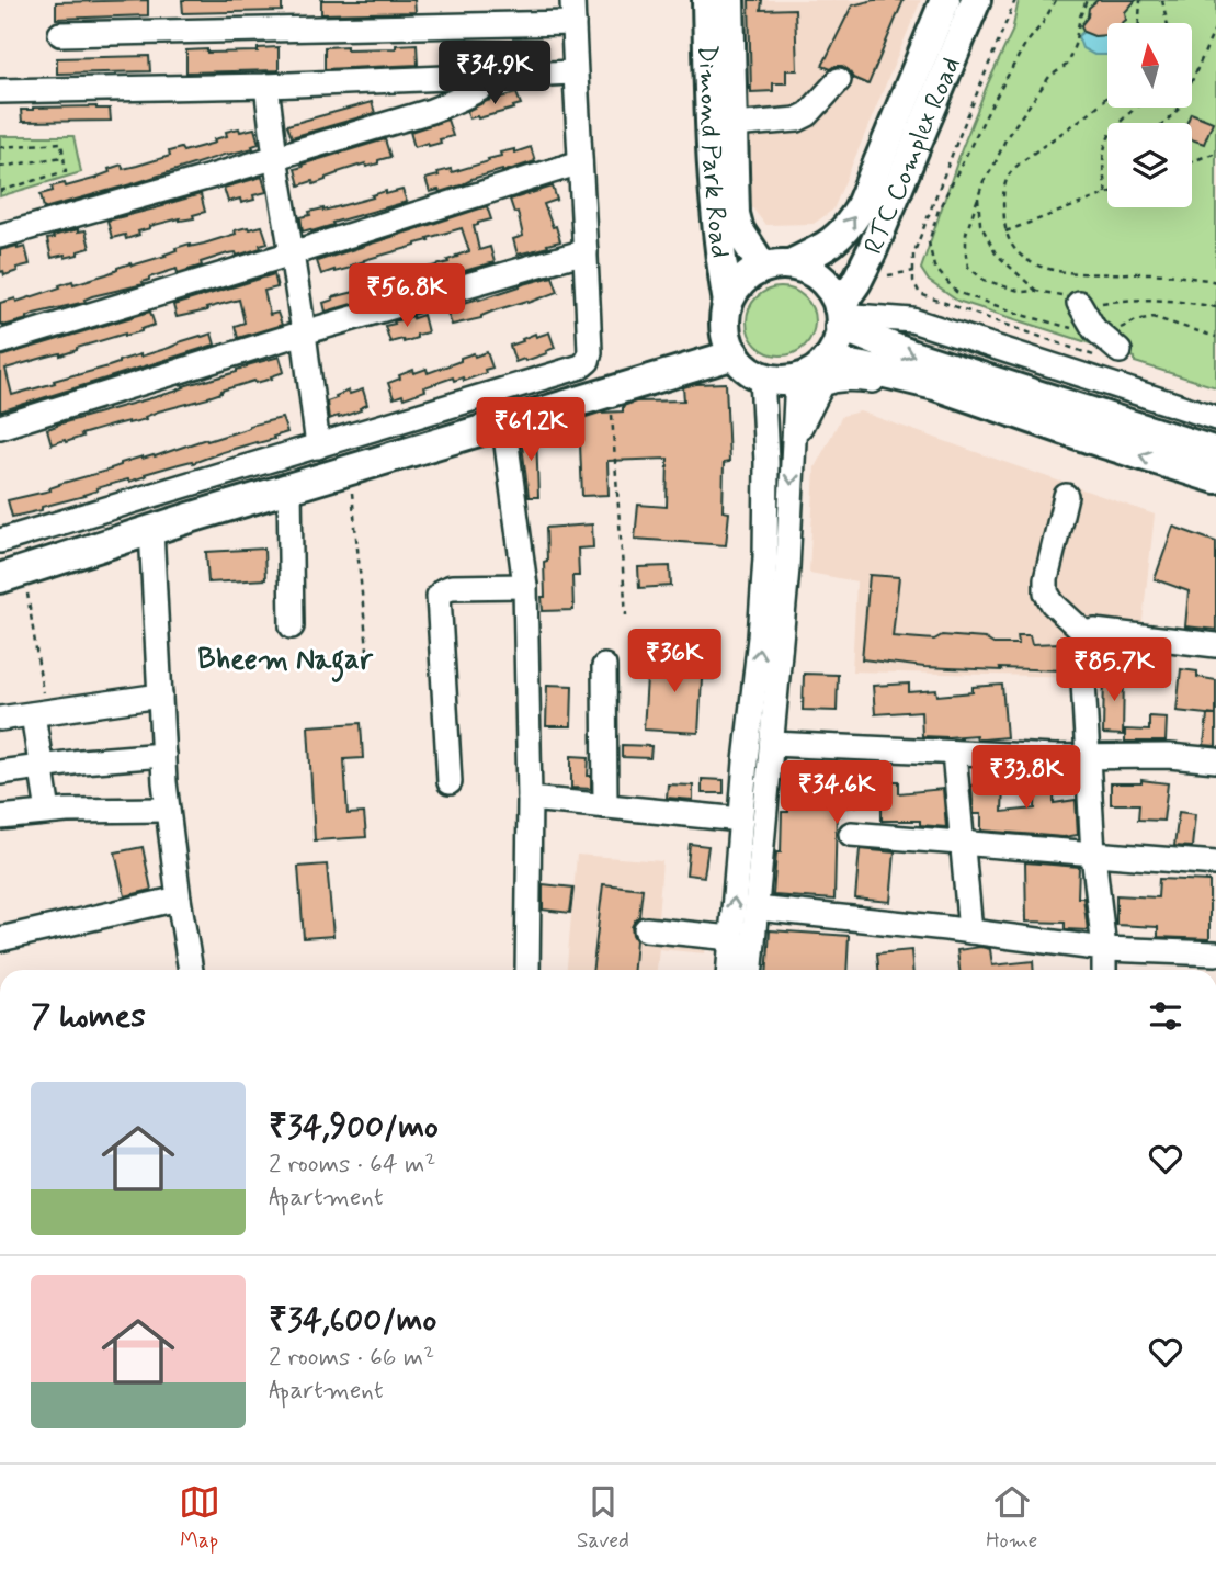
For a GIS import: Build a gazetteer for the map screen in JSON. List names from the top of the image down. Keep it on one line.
{"streets":{"main road":["Dimond Park Road","RTC Complex Road"]},"crossings":[["Dimond Park Road","RTC Complex Road"]],"districts":["Bheem Nagar"],"north":"top","page":{"price":["₹34.9K","₹56.8K","₹61.2K","₹36K","₹85.7K","₹33.8K","₹34.6K"],"heading":"7 homes","list":[{"name":"₹34,900/mo","note":"2 rooms · 64 m² · Apartment"},{"name":"₹34,600/mo","note":"2 rooms · 66 m² · Apartment"}],"tabs":["Map","Saved","Home"]}}
